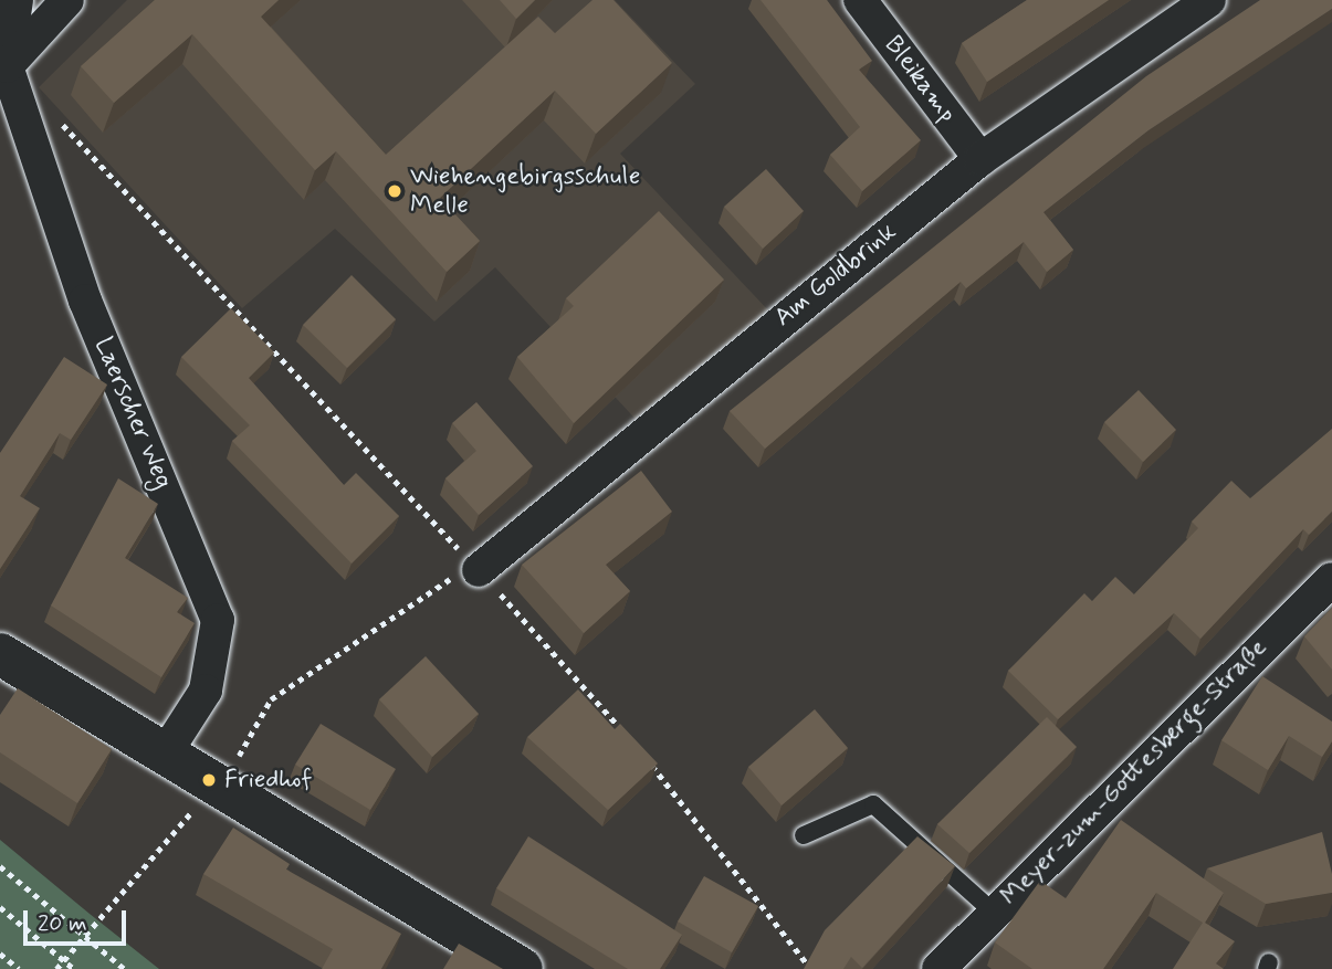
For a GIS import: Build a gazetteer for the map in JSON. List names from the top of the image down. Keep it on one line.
{"streets":{"street":["Bleikamp","Am Goldbrink","Laerscher Weg","Meyer-zum-Gottesberge-Straße"]},"crossings":[["Bleikamp","Am Goldbrink"]],"places":["Wiehengebirgsschule Melle","Friedhof"],"scale_bar":"20 m"}
